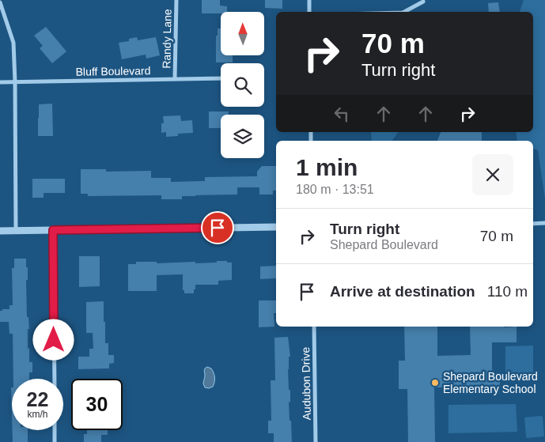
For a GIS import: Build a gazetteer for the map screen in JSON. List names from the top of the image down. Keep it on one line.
{"streets":{"street":["Randy Lane","Bluff Boulevard","Audubon Drive"]},"crossings":[["Randy Lane","Bluff Boulevard"]],"places":["Shepard Boulevard Elementary School"],"north":"top","page":{"turn":["70 m","Turn right"],"heading":["1 min","180 m · 13:51"],"list":[{"name":"Turn right","note":"Shepard Boulevard","value":"70 m"},{"name":"Arrive at destination","value":"110 m"}],"speed":"22 km/h","limit":"30"}}
